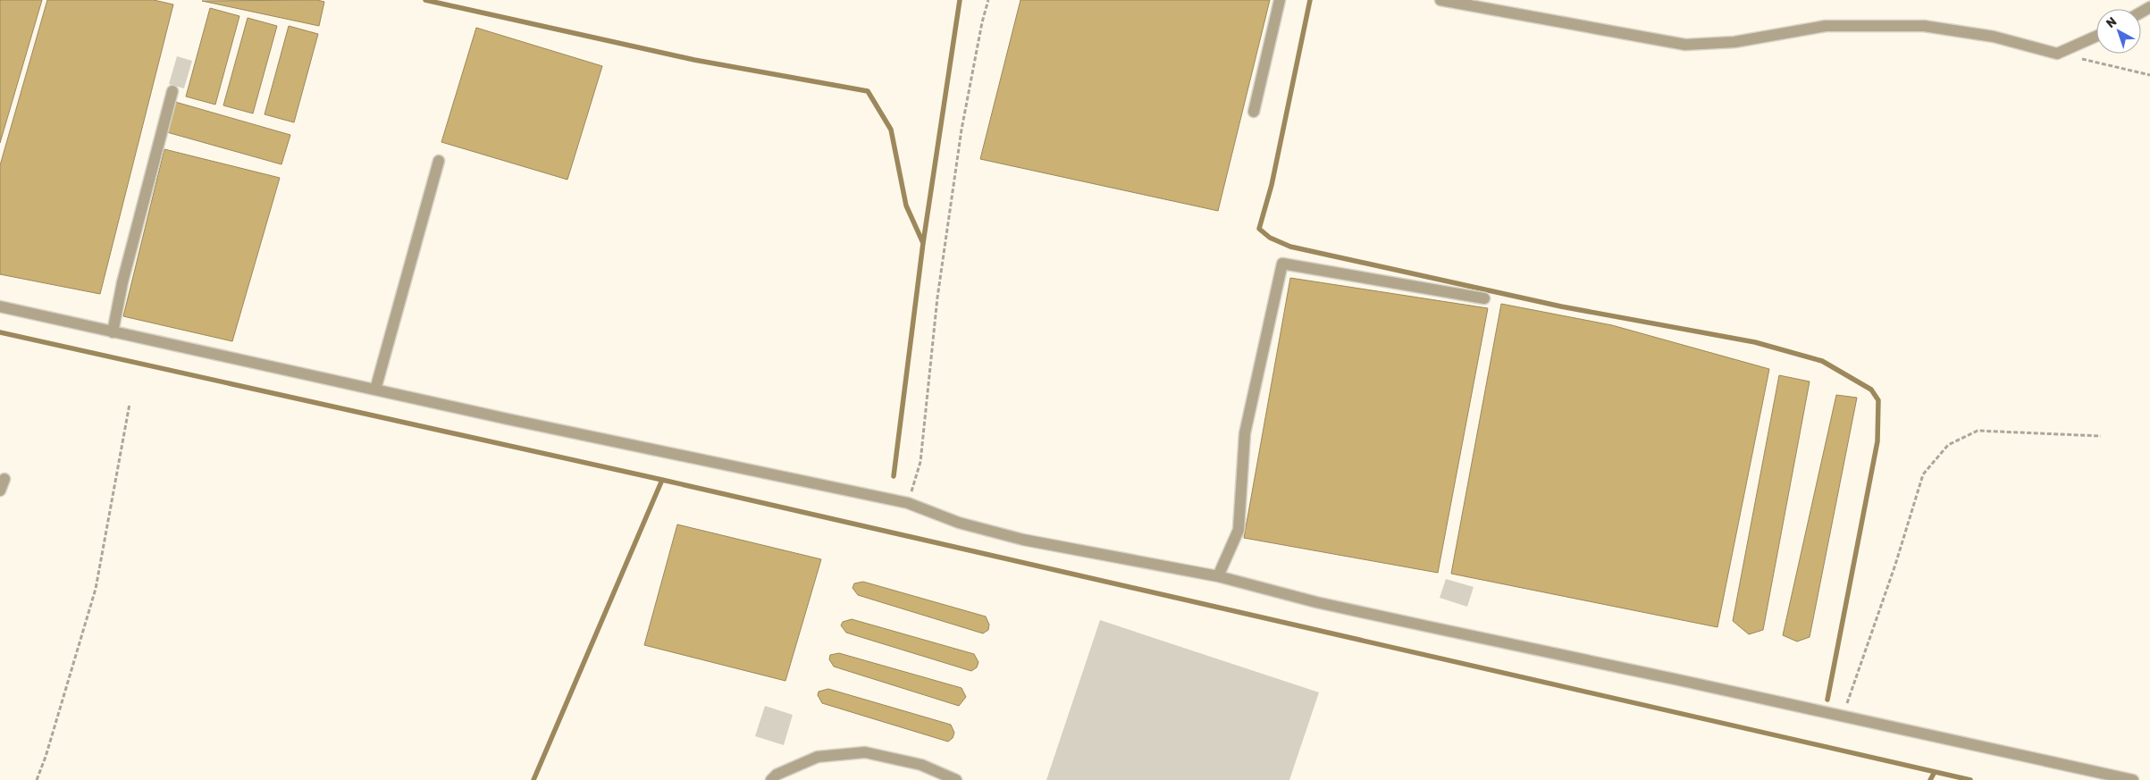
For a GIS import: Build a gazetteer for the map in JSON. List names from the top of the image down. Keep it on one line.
{"north":"top left"}
